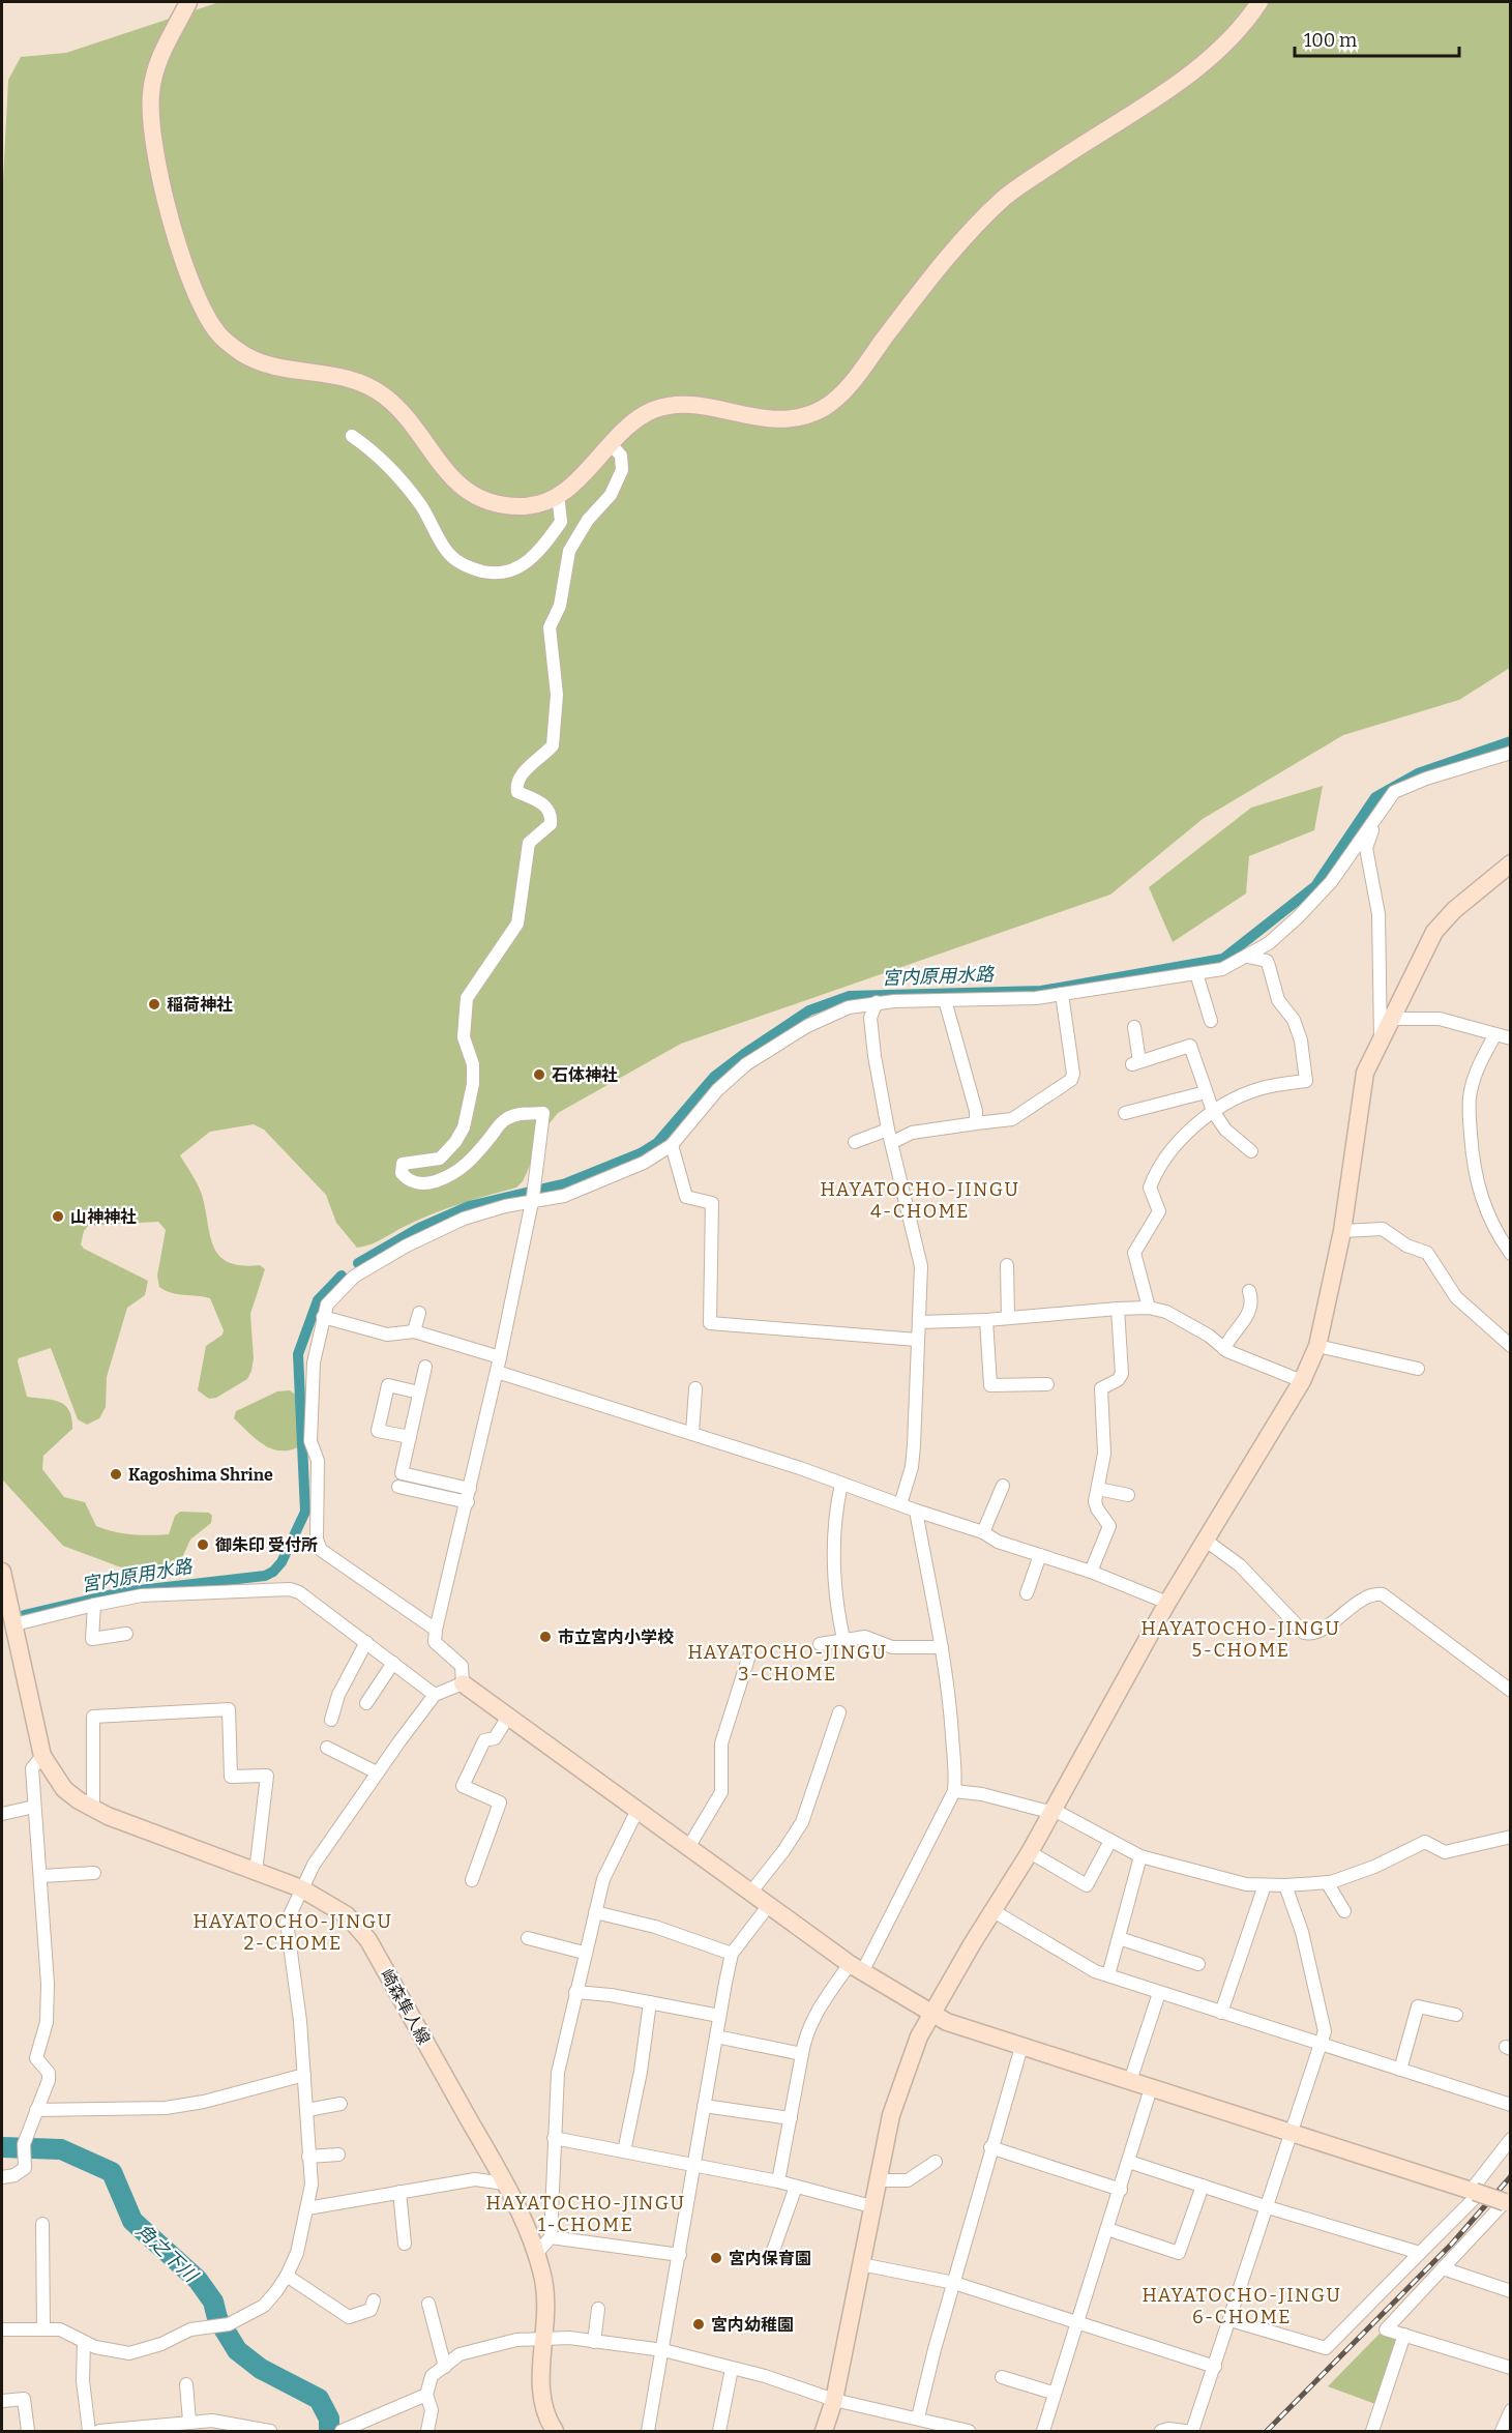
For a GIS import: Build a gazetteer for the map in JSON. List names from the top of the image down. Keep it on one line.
{"streets":{"street":["崎森隼人線"]},"districts":["HAYATOCHO-JINGU 4-CHOME","HAYATOCHO-JINGU 5-CHOME","HAYATOCHO-JINGU 3-CHOME","HAYATOCHO-JINGU 2-CHOME","HAYATOCHO-JINGU 1-CHOME","HAYATOCHO-JINGU 6-CHOME"],"water":["宮内原用水路","角之下川"],"places":["稲荷神社","石体神社","山神神社","Kagoshima Shrine","御朱印 受付所","市立宮内小学校","宮内保育園","宮内幼稚園"],"scale_bar":"100 m"}
